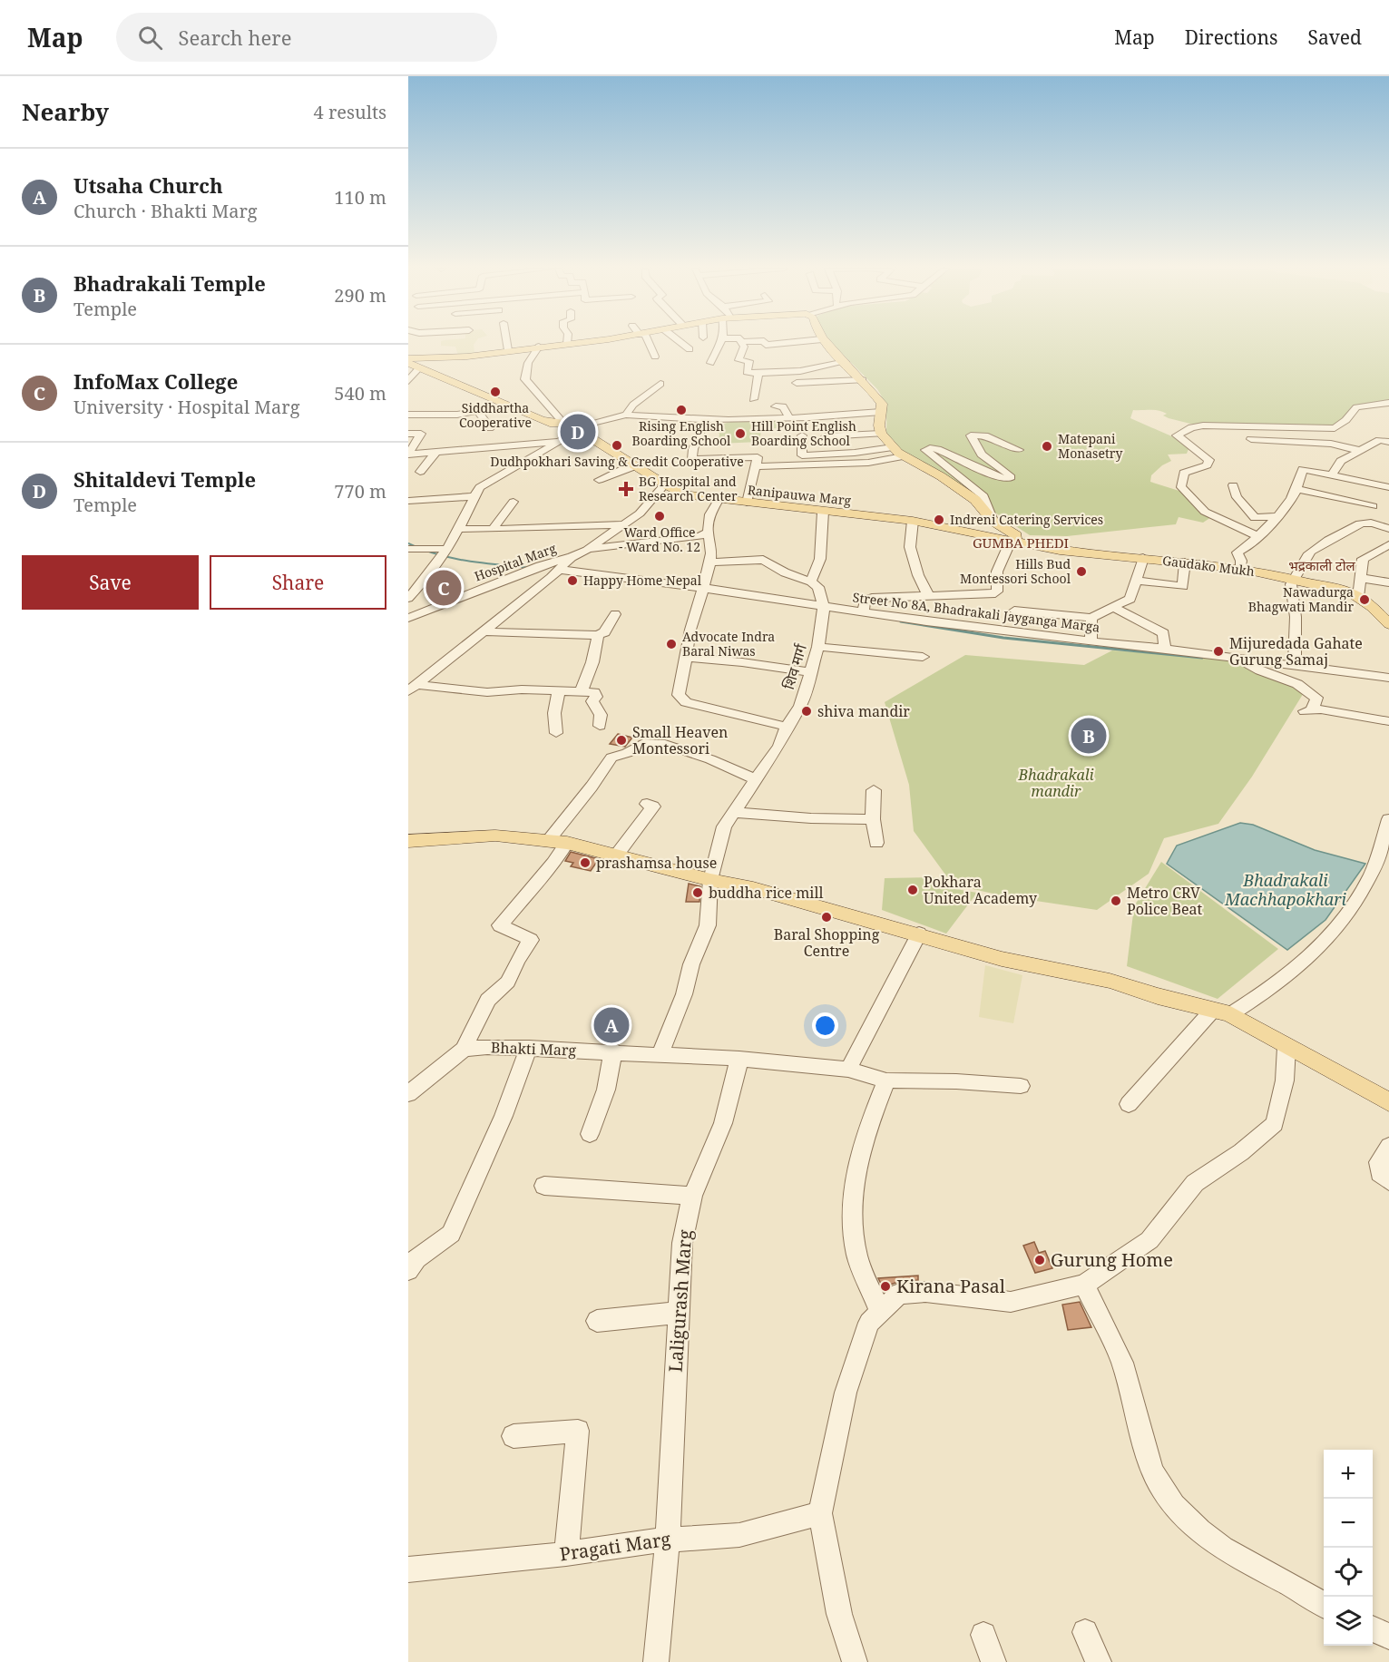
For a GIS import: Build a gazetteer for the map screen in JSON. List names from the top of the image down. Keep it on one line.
{"streets":{"main road":["Ranipauwa Marg","Gaudako Mukh"],"street":["Hospital Marg","Street No 8A, Bhadrakali Jayganga Marga","शिव मार्ग","Bhakti Marg","Laligurash Marg","Pragati Marg"]},"crossings":[["Ranipauwa Marg","Gaudako Mukh"],["Street No 8A, Bhadrakali Jayganga Marga","शिव मार्ग"],["शिव मार्ग","Bhakti Marg"],["Bhakti Marg","Laligurash Marg"],["Laligurash Marg","Pragati Marg"]],"districts":["GUMBA PHEDI","भद्रकाली टोल"],"water":["Bhadrakali Machhapokhari"],"parks":["Bhadrakali mandir"],"places":{"other":["Siddhartha Cooperative","Rising English Boarding School","Hill Point English Boarding School","Dudhpokhari Saving & Credit Cooperative","Matepani Monasetry","Ward Office - Ward No. 12","Indreni Catering Services","Hills Bud Montessori School","Happy Home Nepal","Nawadurga Bhagwati Mandir","Advocate Indra Baral Niwas","Mijuredada Gahate Gurung Samaj","shiva mandir","Small Heaven Montessori","prashamsa house","Pokhara United Academy","buddha rice mill","Metro CRV Police Beat","Baral Shopping Centre","Gurung Home","Kirana Pasal"],"health":["BG Hospital and Research Center"]},"page":{"header":"Map","search":"Search here","nav":["Map","Directions","Saved"],"heading":["Nearby","4 results"],"list":[{"mark":"A","name":"Utsaha Church","note":"Church · Bhakti Marg","value":"110 m"},{"mark":"B","name":"Bhadrakali Temple","note":"Temple","value":"290 m"},{"mark":"C","name":"InfoMax College","note":"University · Hospital Marg","value":"540 m"},{"mark":"D","name":"Shitaldevi Temple","note":"Temple","value":"770 m"}],"pins":["D","C","B","A"],"buttons":["Save","Share"],"map_buttons":["+","−"]}}
